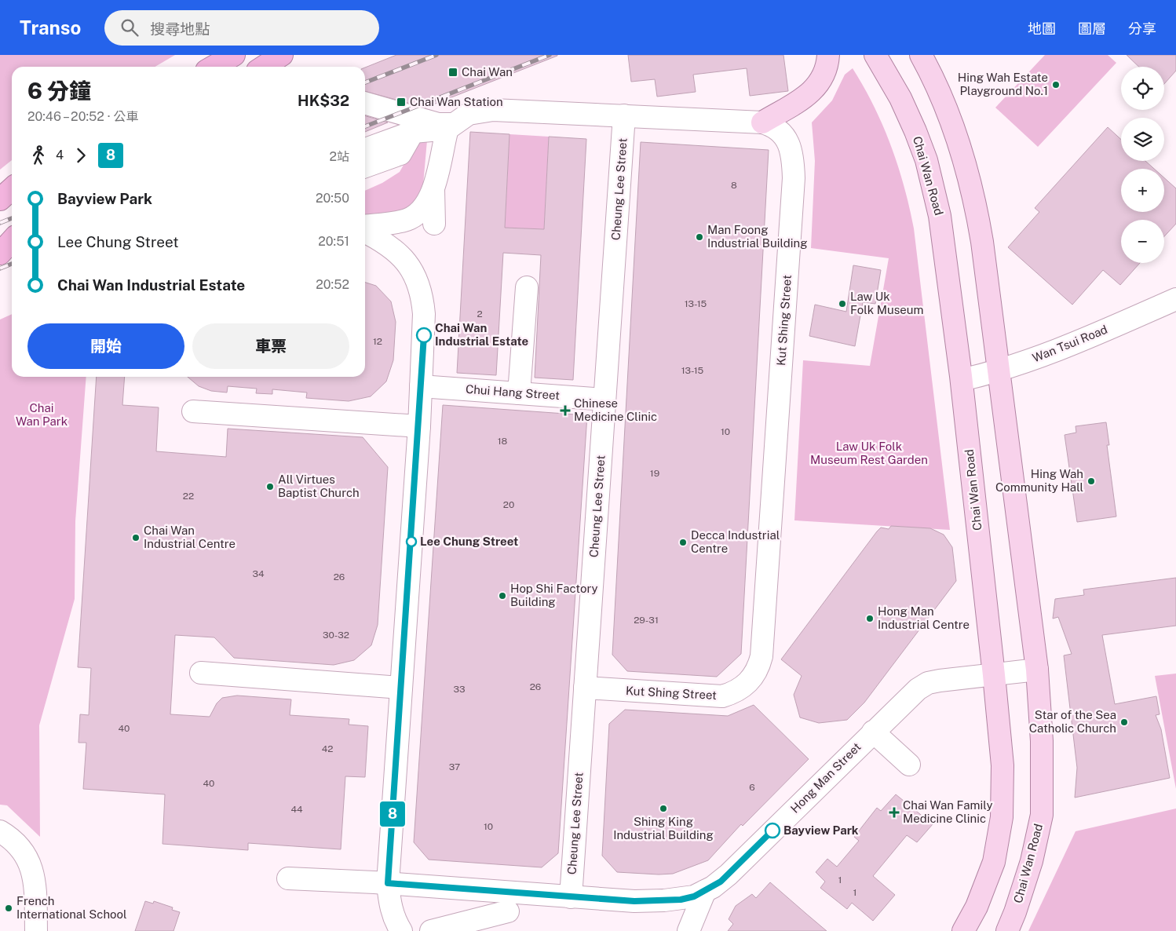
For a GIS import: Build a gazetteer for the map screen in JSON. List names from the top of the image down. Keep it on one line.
{"streets":{"main road":["Chai Wan Road"],"street":["Cheung Lee Street","Kut Shing Street","Wan Tsui Road","Chui Hang Street","Hong Man Street"]},"crossings":[["Chai Wan Road","Wan Tsui Road"],["Chai Wan Road","Hong Man Street"],["Cheung Lee Street","Kut Shing Street"],["Cheung Lee Street","Chui Hang Street"],["Cheung Lee Street","Hong Man Street"]],"parks":["Chai Wan Park","Law Uk Folk Museum Rest Garden"],"places":{"transit":["Chai Wan","Chai Wan Station"],"other":["Hing Wah Estate Playground No.1","Man Foong Industrial Building","Law Uk Folk Museum","Chai Wan Industrial Estate","Hing Wah Community Hall","All Virtues Baptist Church","Chai Wan Industrial Centre","Lee Chung Street","Decca Industrial Centre","Hop Shi Factory Building","Hong Man Industrial Centre","Star of the Sea Catholic Church","Shing King Industrial Building","Bayview Park","French International School"],"health":["Chinese Medicine Clinic","Chai Wan Family Medicine Clinic"]},"lines":["bus line 8"],"house_numbers":["8","13-15","2","12","13-15","10","18","19","22","20","34","26","29-31","30-32","26","33","40","42","37","40","6","44","10","1","1"],"page":{"header":"Transo","search":"搜尋地點","nav":["地圖","圖層","分享"],"on_map":"8","map_buttons":["+","−"],"heading":["6 分鐘","20:46 – 20:52 · 公車","HK$32"],"legs":["4","8","2站"],"list":[{"name":"Bayview Park","value":"20:50"},{"name":"Lee Chung Street","value":"20:51"},{"name":"Chai Wan Industrial Estate","value":"20:52"}],"buttons":["開始","車票"]}}
